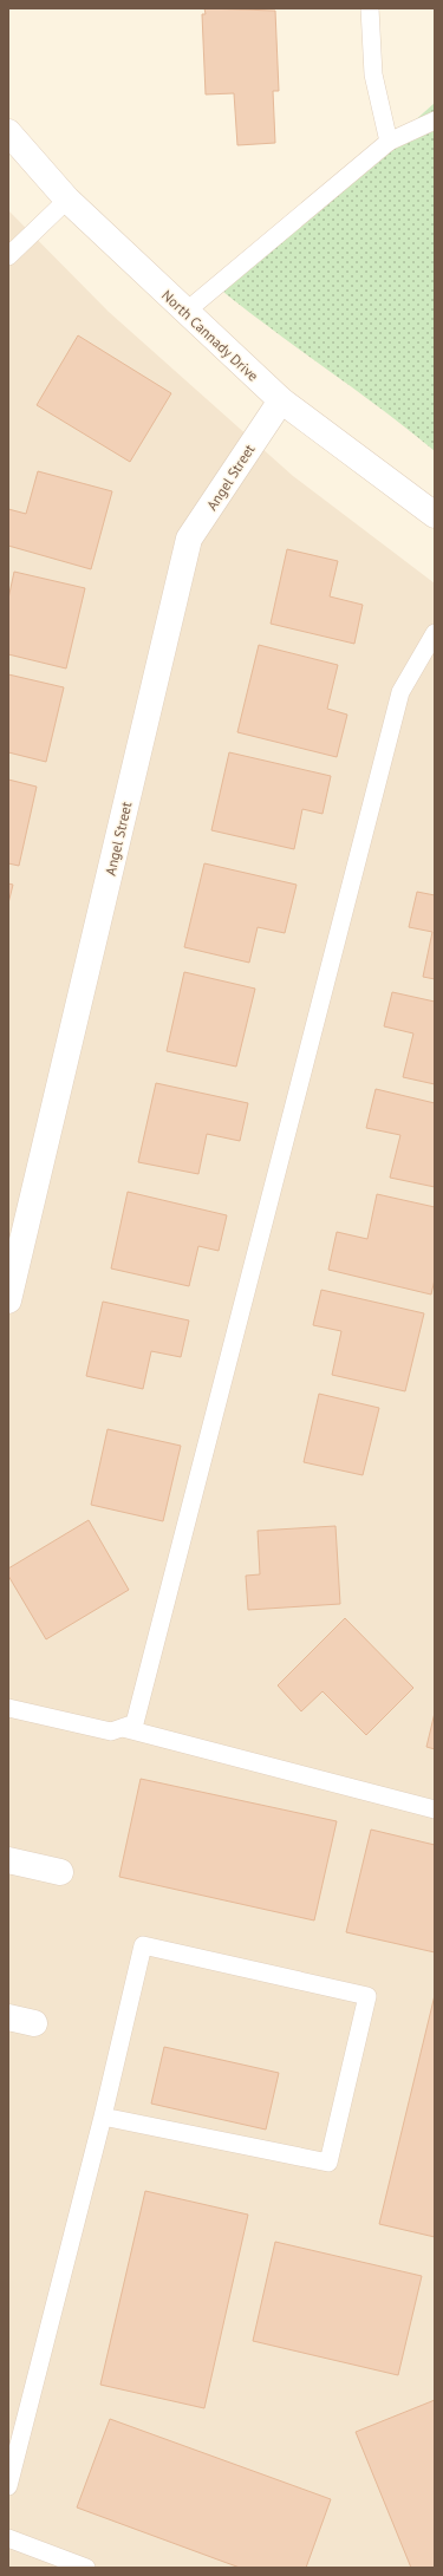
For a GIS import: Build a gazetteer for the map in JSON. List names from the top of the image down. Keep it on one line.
{"streets":{"street":["North Cannady Drive","Angel Street"]},"crossings":[["North Cannady Drive","Angel Street"]]}
